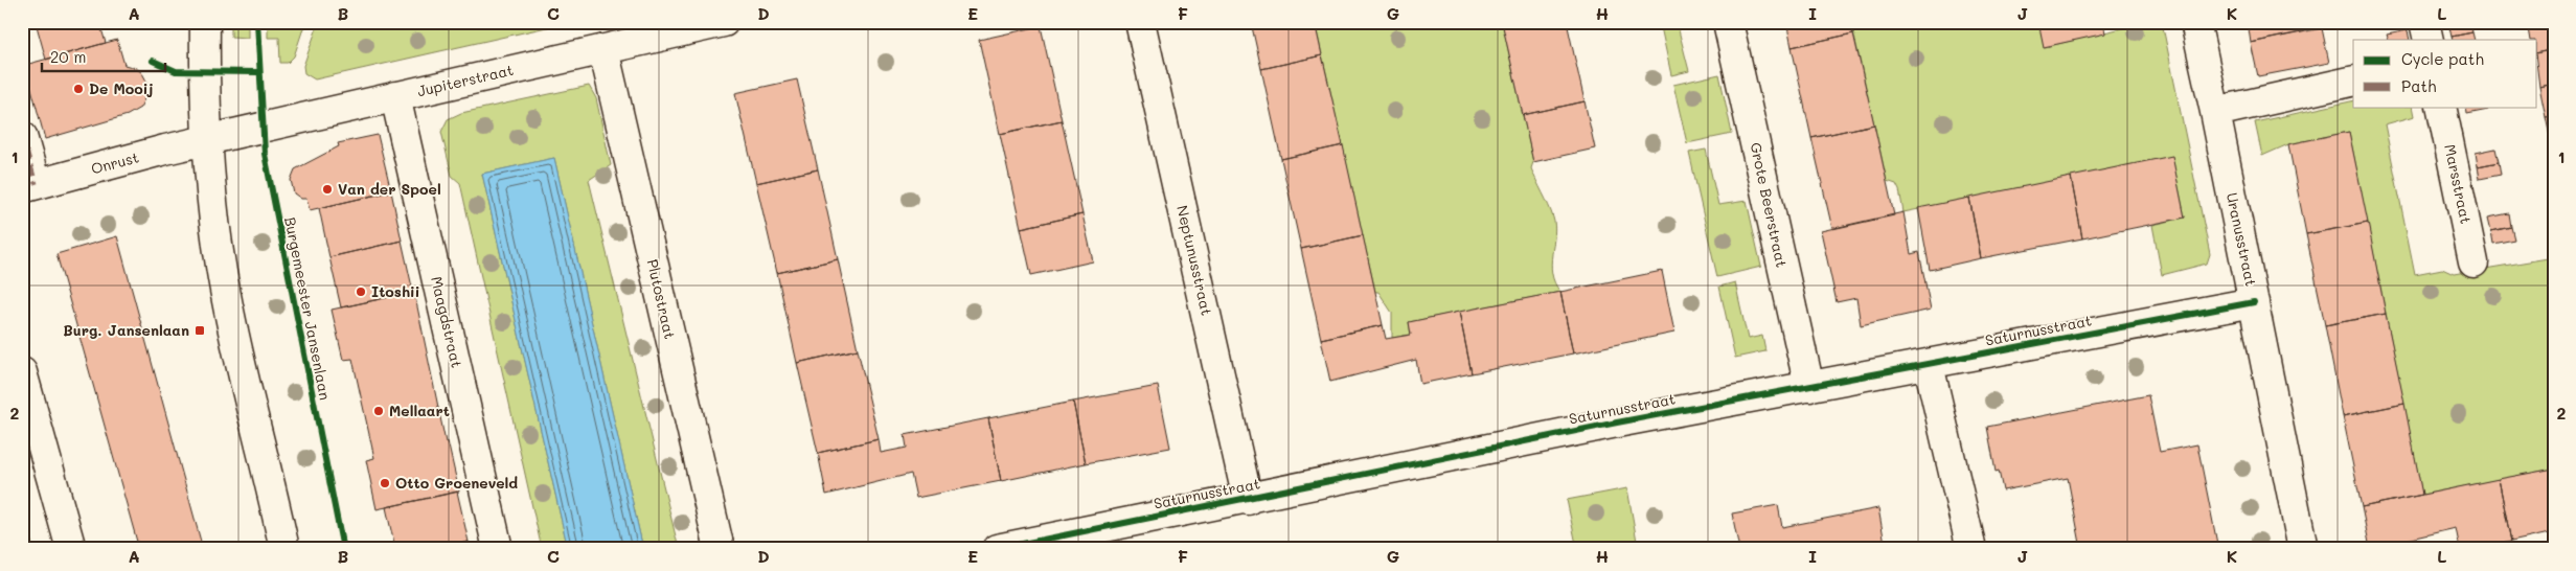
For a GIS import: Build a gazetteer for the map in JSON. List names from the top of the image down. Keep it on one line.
{"streets":{"street":["Jupiterstraat","Onrust","Marsstraat","Grote Beerstraat","Uranusstraat","Neptunusstraat","Plutostraat","Maagdstraat","Saturnusstraat"],"cycle path":["Burgemeester Jansenlaan"]},"crossings":[["Jupiterstraat","Onrust"],["Jupiterstraat","Plutostraat"],["Jupiterstraat","Maagdstraat"],["Grote Beerstraat","Saturnusstraat"],["Uranusstraat","Saturnusstraat"],["Neptunusstraat","Saturnusstraat"]],"places":{"other":["De Mooij","Van der Spoel","Itoshii","Mellaart","Otto Groeneveld"],"transit":["Burg. Jansenlaan"]},"legend":["Cycle path","Path"],"scale_bar":"20 m","grid":{"columns":["A","B","C","D","E","F","G","H","I","J","K","L"],"rows":["1","2"]}}
